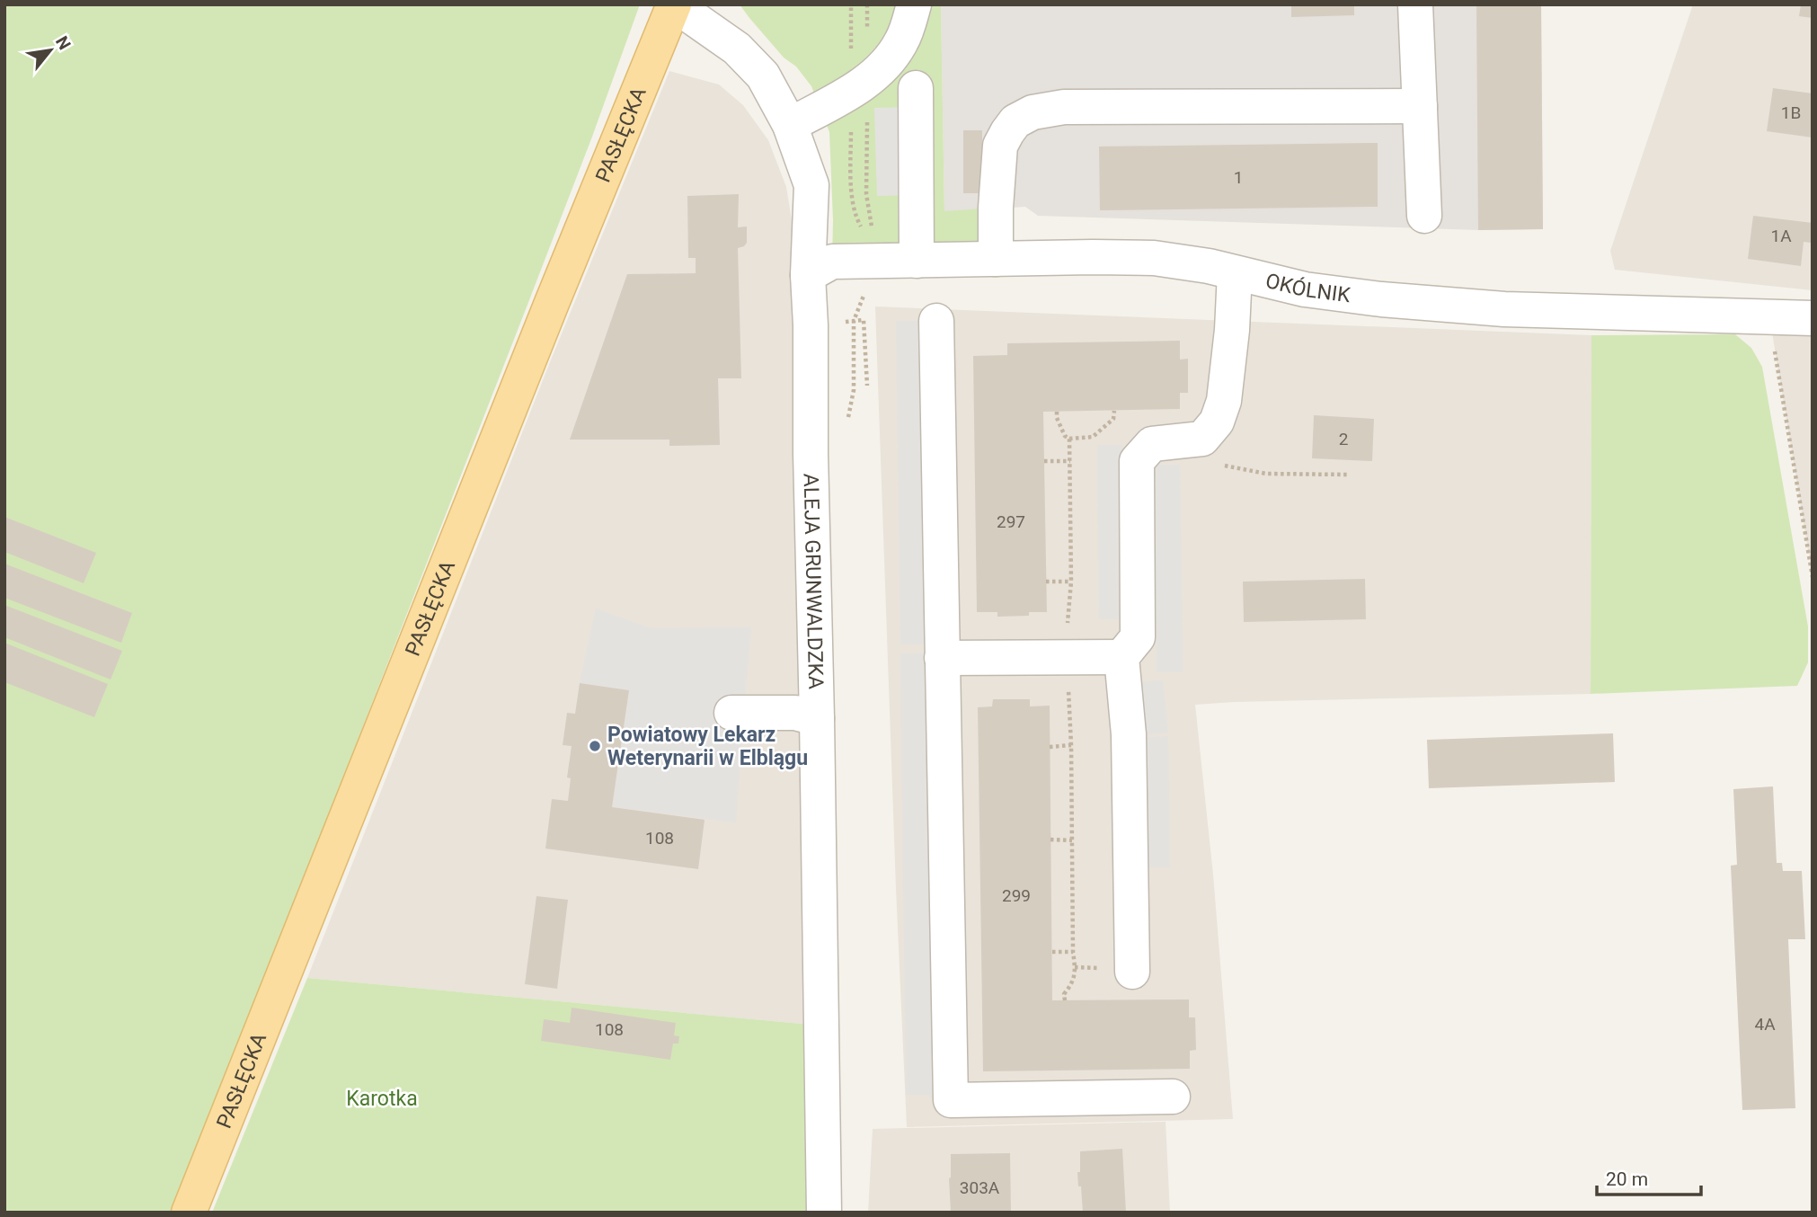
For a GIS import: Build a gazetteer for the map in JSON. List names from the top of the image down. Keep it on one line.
{"streets":{"main road":["PASŁĘCKA"],"street":["OKÓLNIK","ALEJA GRUNWALDZKA"]},"crossings":[["PASŁĘCKA","ALEJA GRUNWALDZKA"],["OKÓLNIK","ALEJA GRUNWALDZKA"]],"parks":["Karotka"],"places":["Powiatowy Lekarz Weterynarii w Elblągu"],"house_numbers":["1B","1","1A","2","297","108","299","4A","108","303A"],"scale_bar":"20 m","north":"top right"}
